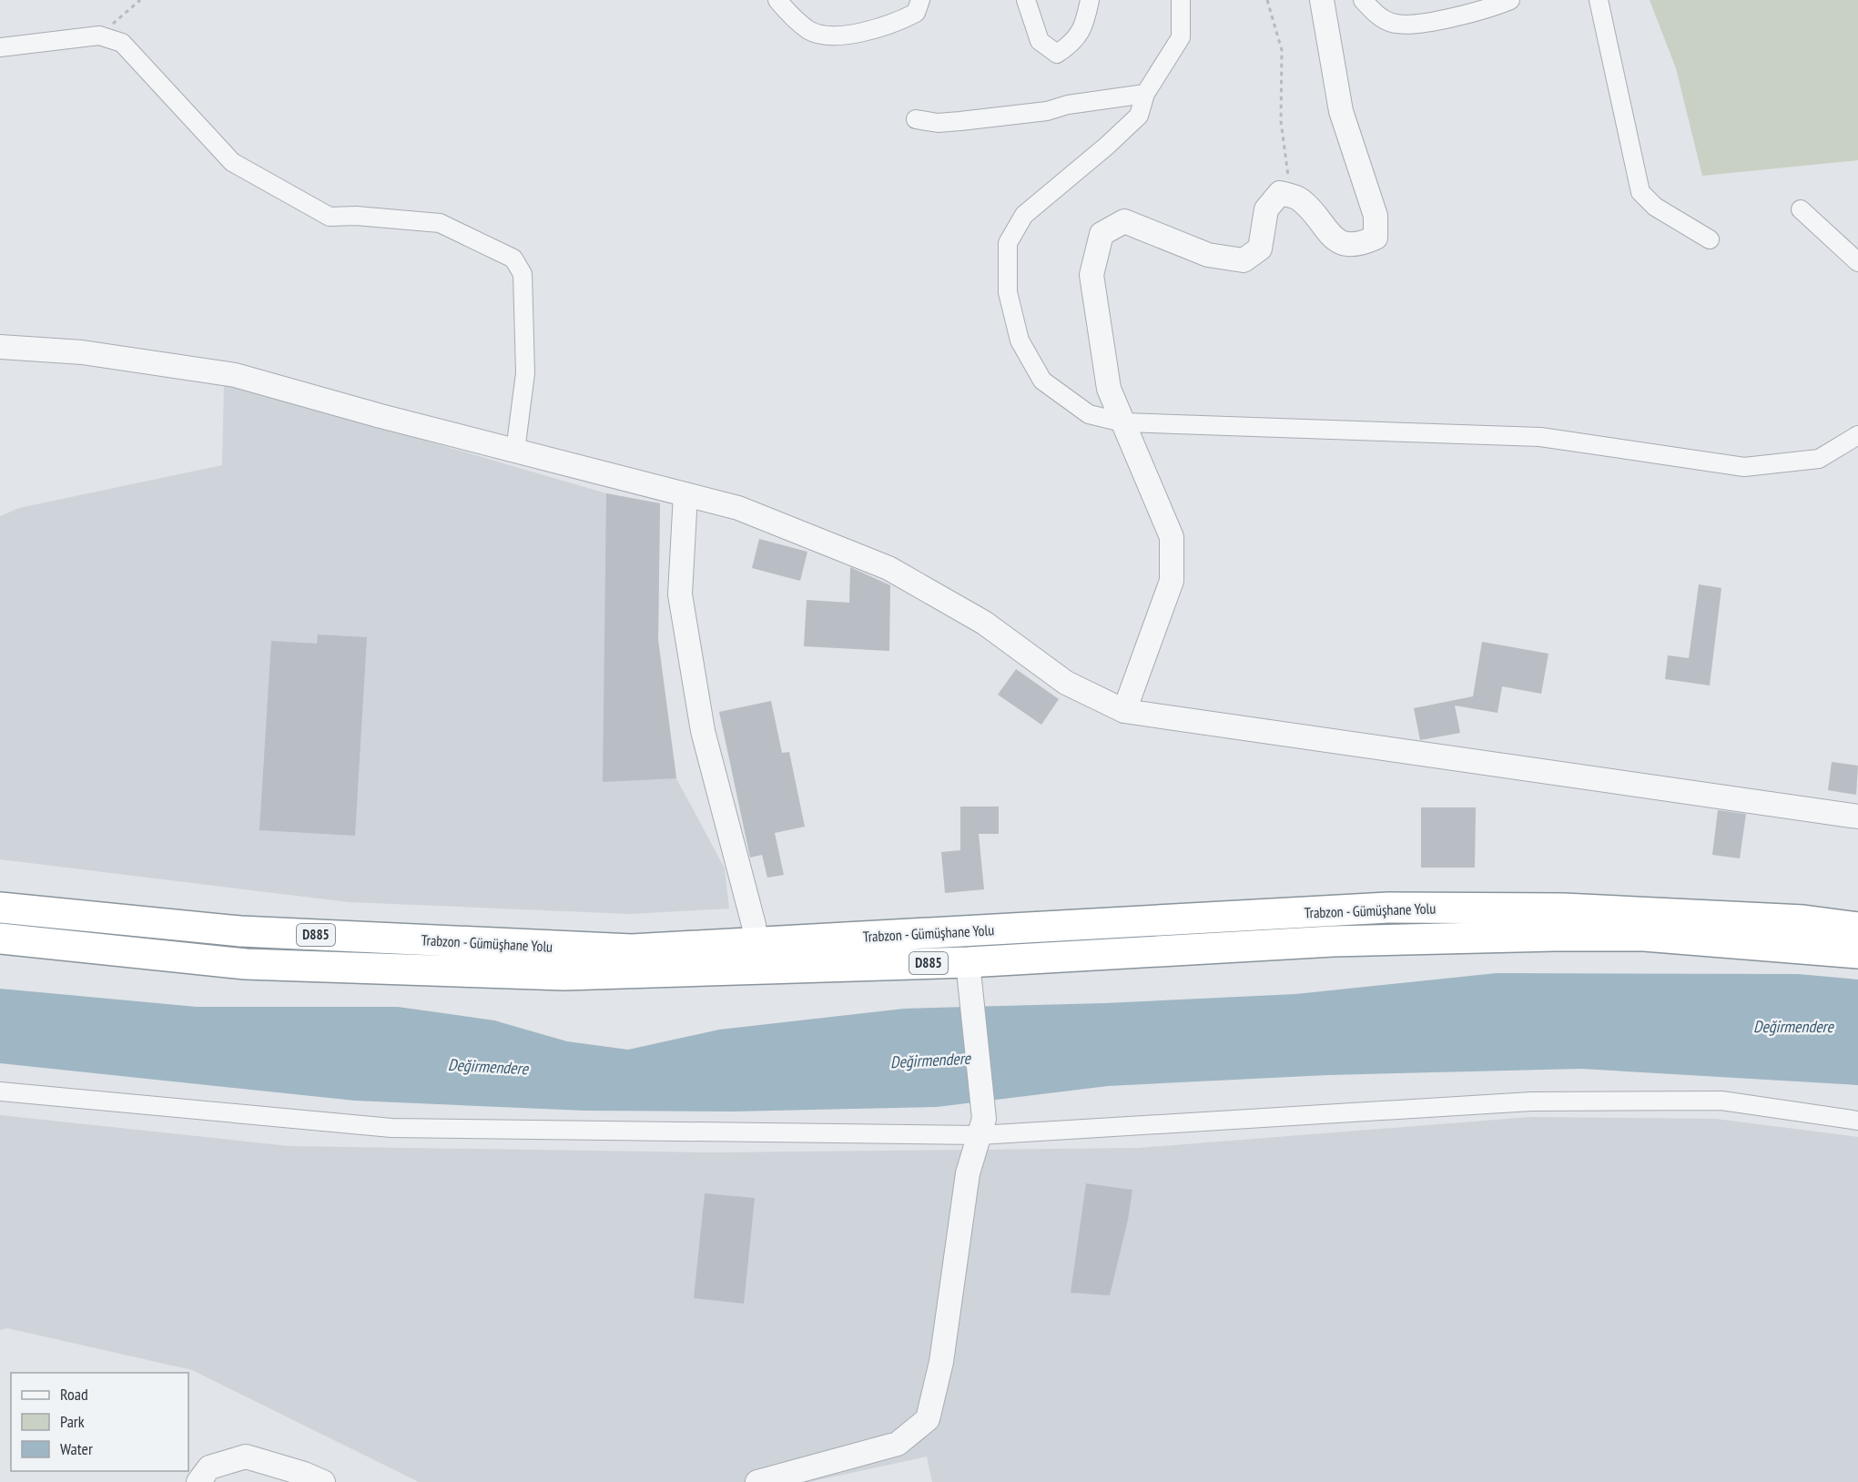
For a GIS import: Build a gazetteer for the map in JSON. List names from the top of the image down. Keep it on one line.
{"streets":{"highway":["Trabzon - Gümüşhane Yolu","D885"]},"water":["Değirmendere"],"legend":["Road","Park","Water"]}
